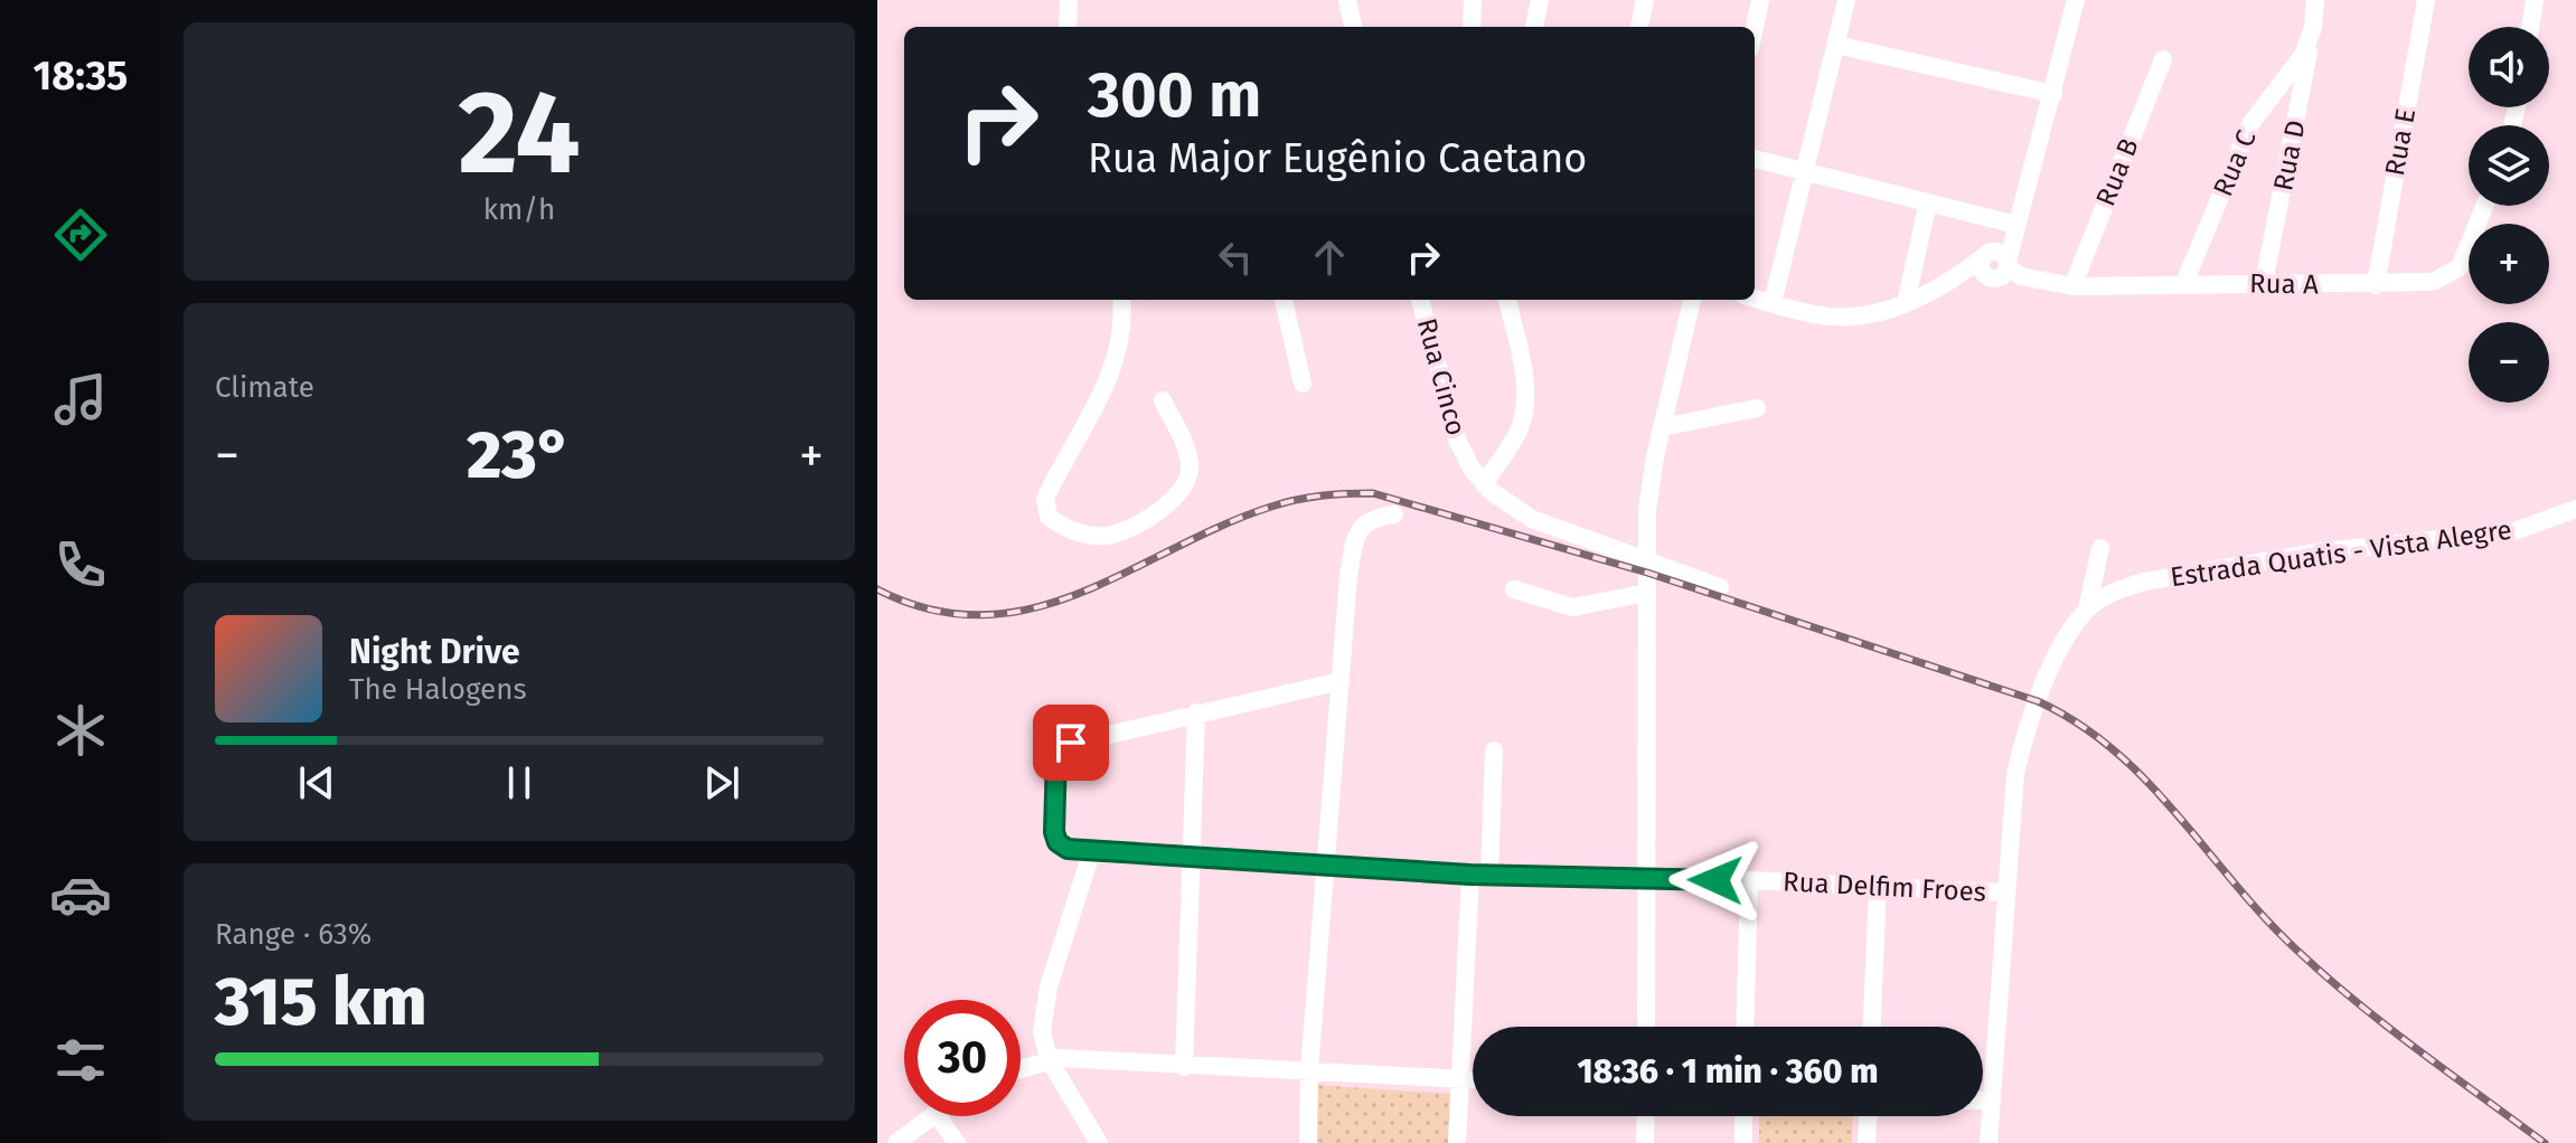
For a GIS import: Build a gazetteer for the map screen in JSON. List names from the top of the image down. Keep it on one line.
{"streets":{"street":["Rua E","Rua D","Rua C","Rua B","Rua A","Rua Cinco","Estrada Quatis - Vista Alegre","Rua Delfim Froes"]},"crossings":[["Rua E","Rua A"],["Rua D","Rua C"],["Rua D","Rua A"],["Rua C","Rua A"],["Rua B","Rua A"],["Estrada Quatis - Vista Alegre","Rua Delfim Froes"]],"page":{"tabs":"18:35","tile":[["24","km/h"],"Climate",["Range · 63%","315 km"]],"map_buttons":["+","−"],"turn":["300 m","Rua Major Eugênio Caetano"],"heat":["−","23°","+"],"song":["Night Drive","The Halogens"],"limit":"30","trip":"18:36 · 1 min · 360 m"}}
